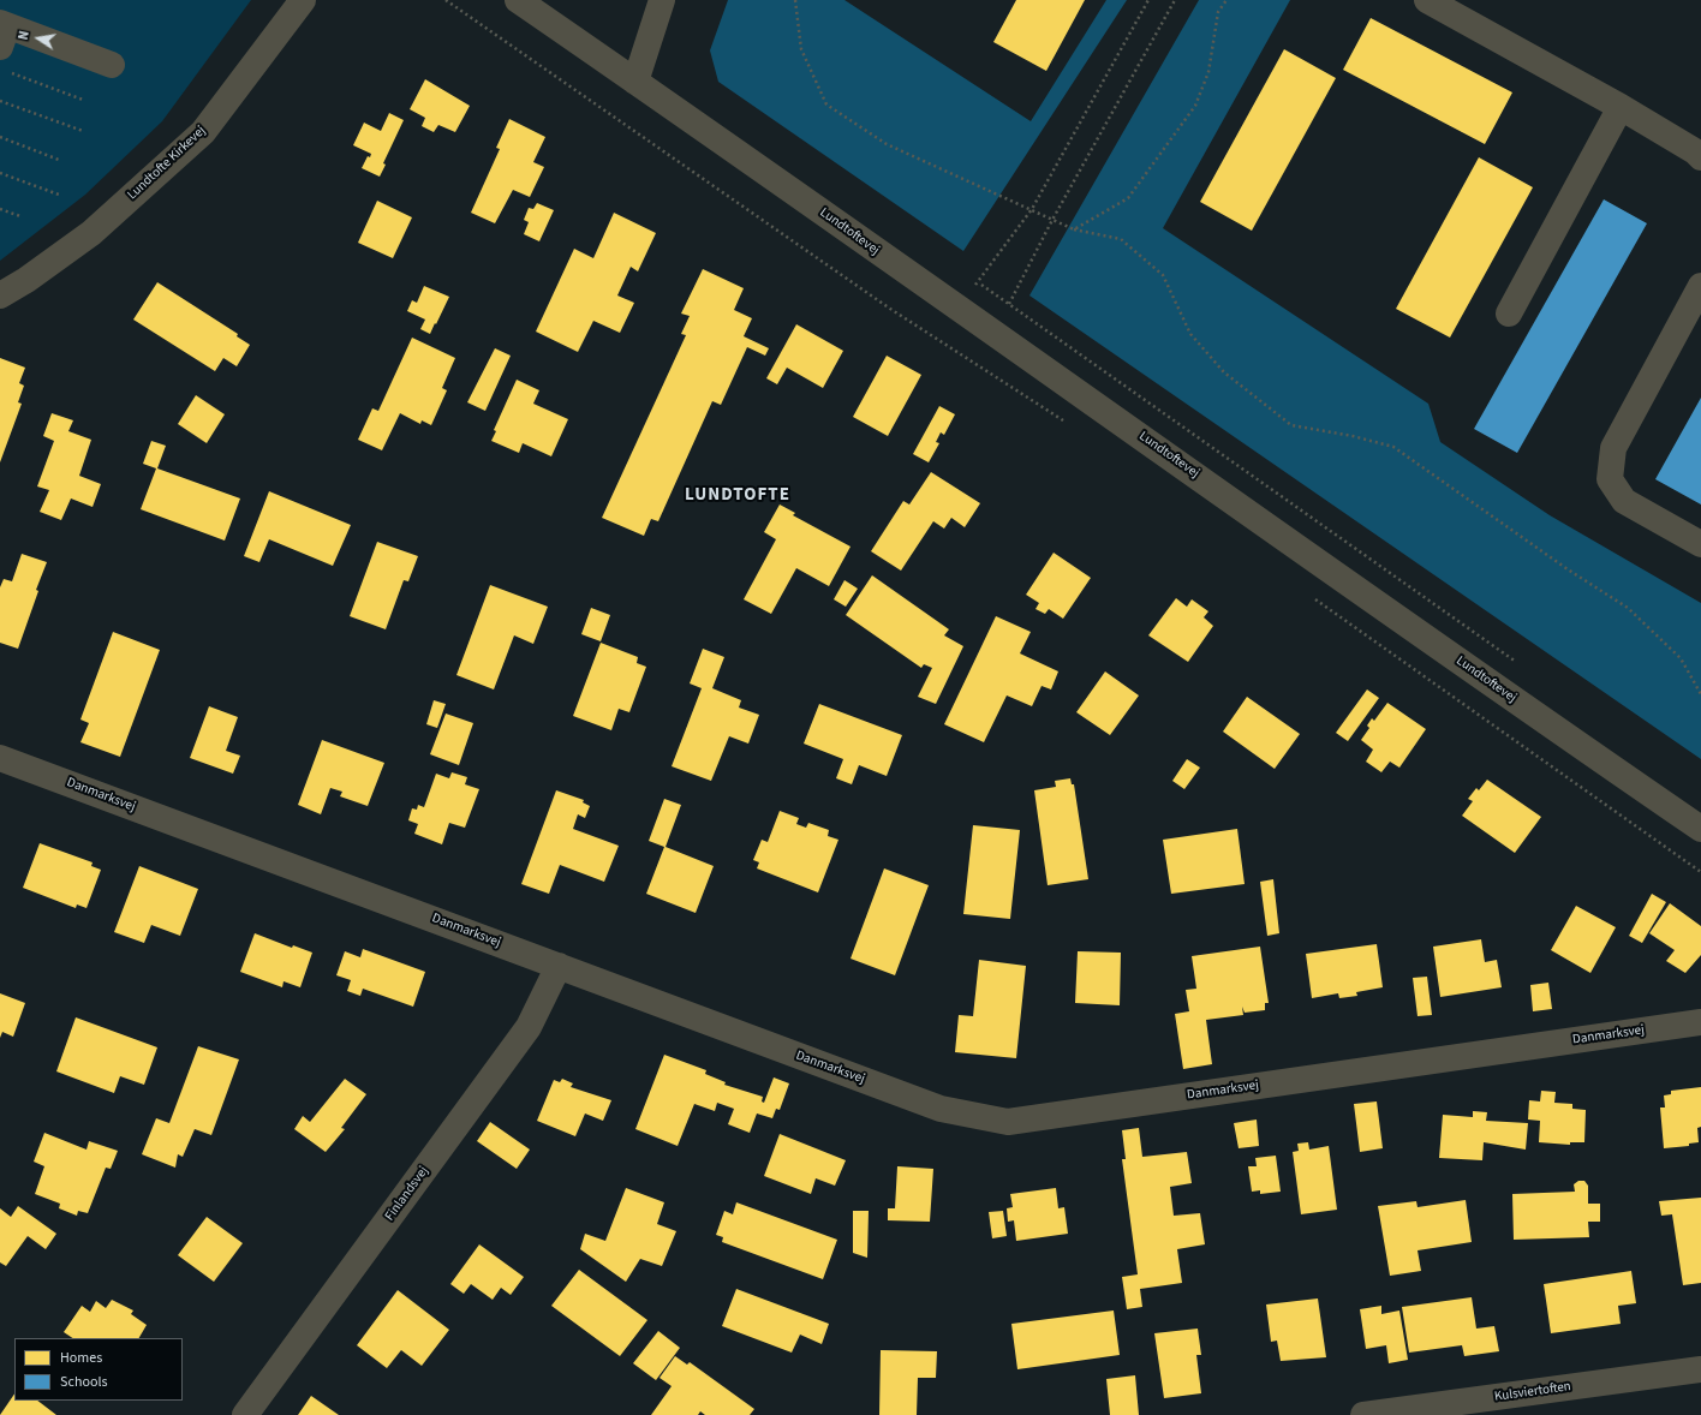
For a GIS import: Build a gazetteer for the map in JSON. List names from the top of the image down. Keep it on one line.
{"streets":{"street":["Lundtofte Kirkevej","Lundtoftevej","Danmarksvej","Finlandsvej","Kulsviertoften"]},"crossings":[["Danmarksvej","Finlandsvej"]],"districts":["LUNDTOFTE"],"legend":["Homes","Schools"],"north":"left"}
